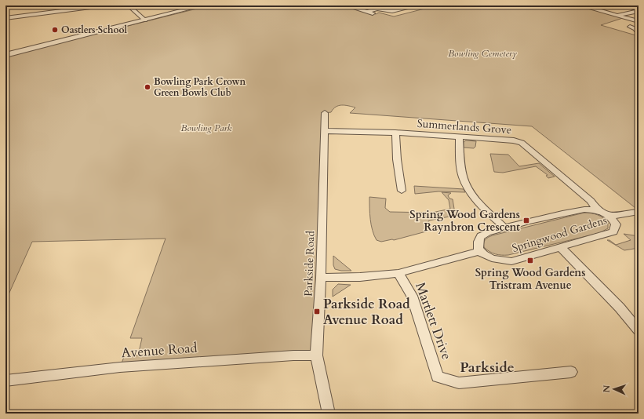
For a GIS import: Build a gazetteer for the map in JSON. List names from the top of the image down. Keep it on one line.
{"streets":{"street":["Summerlands Grove","Springwood Gardens","Parkside Road","Martlett Drive","Avenue Road"]},"crossings":[["Summerlands Grove","Springwood Gardens"],["Summerlands Grove","Parkside Road"],["Parkside Road","Avenue Road"]],"districts":["Parkside"],"parks":["Bowling Cemetery","Bowling Park"],"places":{"other":["Oastlers School","Bowling Park Crown Green Bowls Club"],"transit":["Spring Wood Gardens Raynbron Crescent","Spring Wood Gardens Tristram Avenue","Parkside Road Avenue Road"]},"north":"left"}
